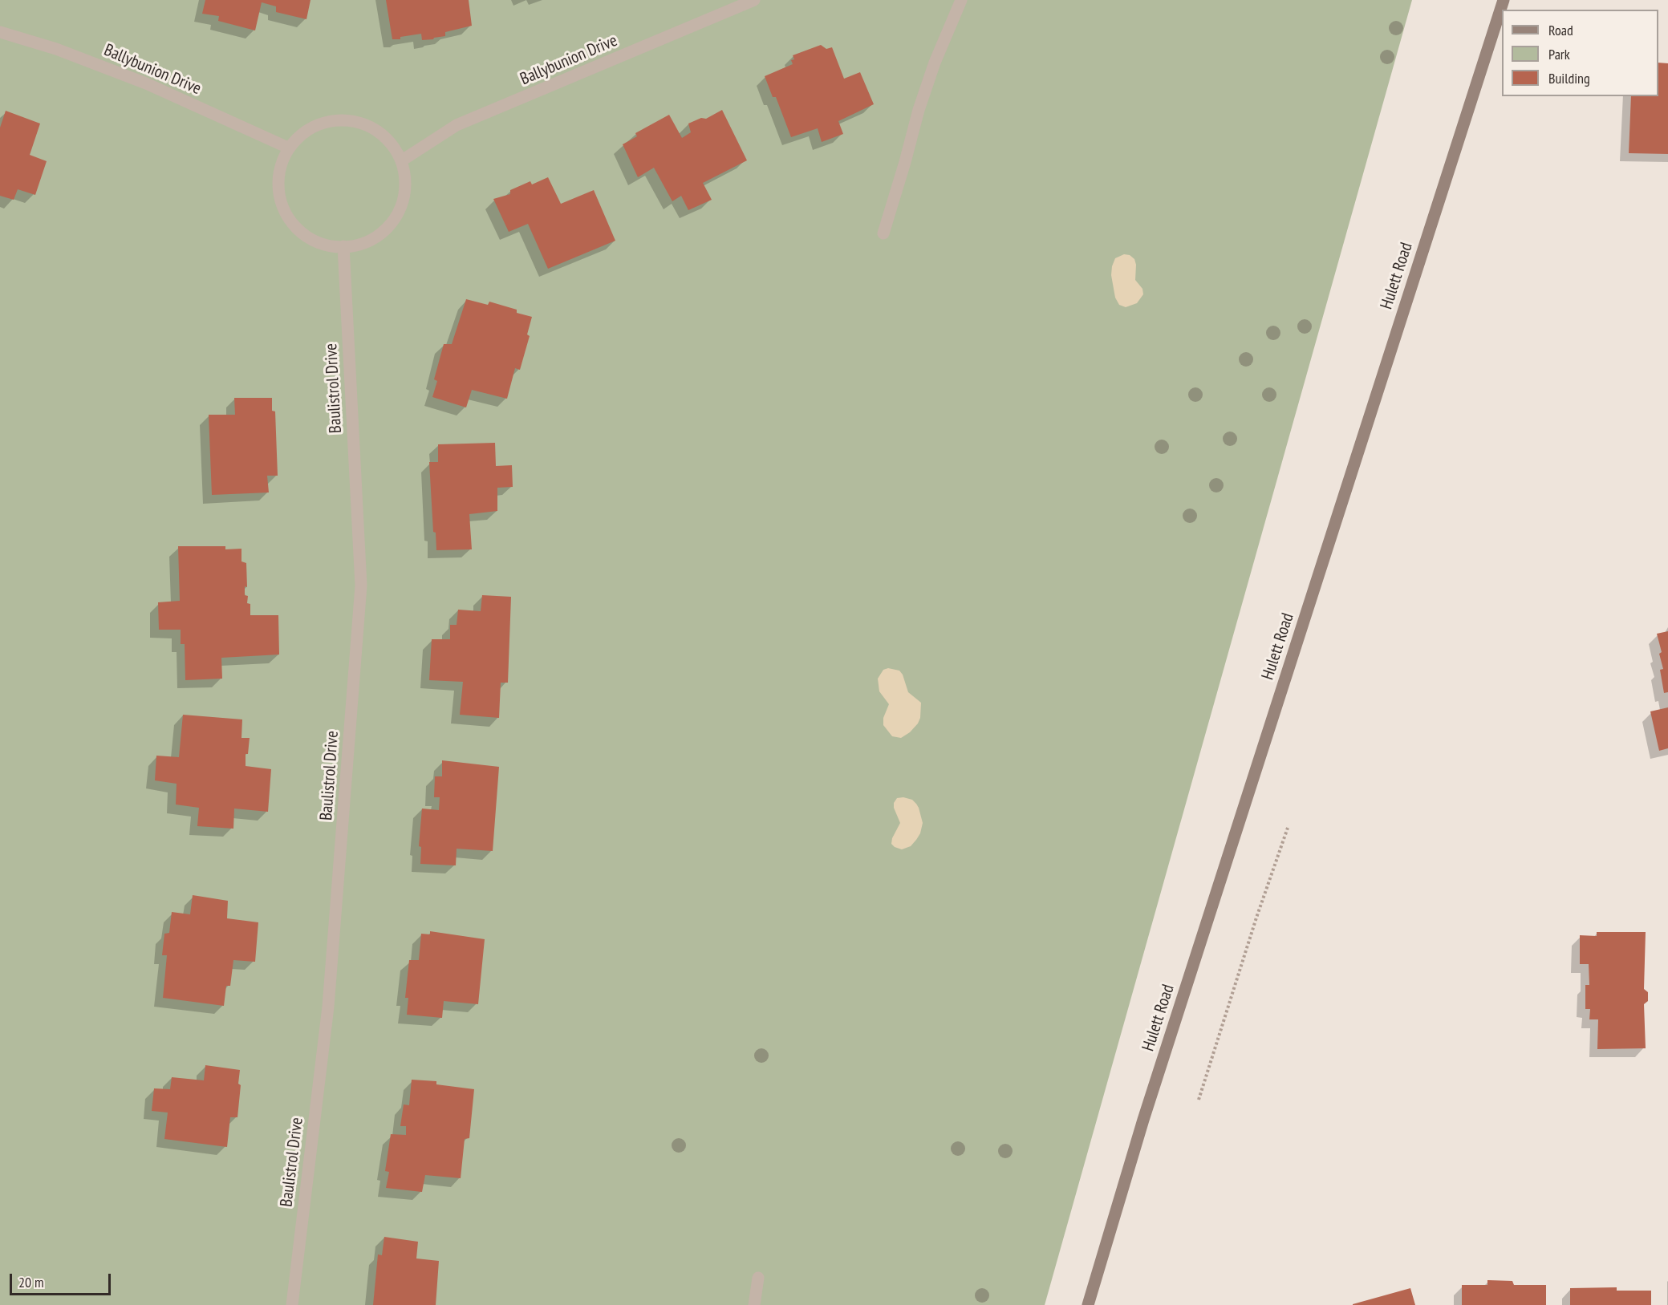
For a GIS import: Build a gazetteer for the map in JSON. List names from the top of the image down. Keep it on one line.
{"streets":{"street":["Ballybunion Drive","Hulett Road","Baulistrol Drive"]},"crossings":[["Ballybunion Drive","Baulistrol Drive"]],"legend":["Road","Park","Building"],"scale_bar":"20 m"}
